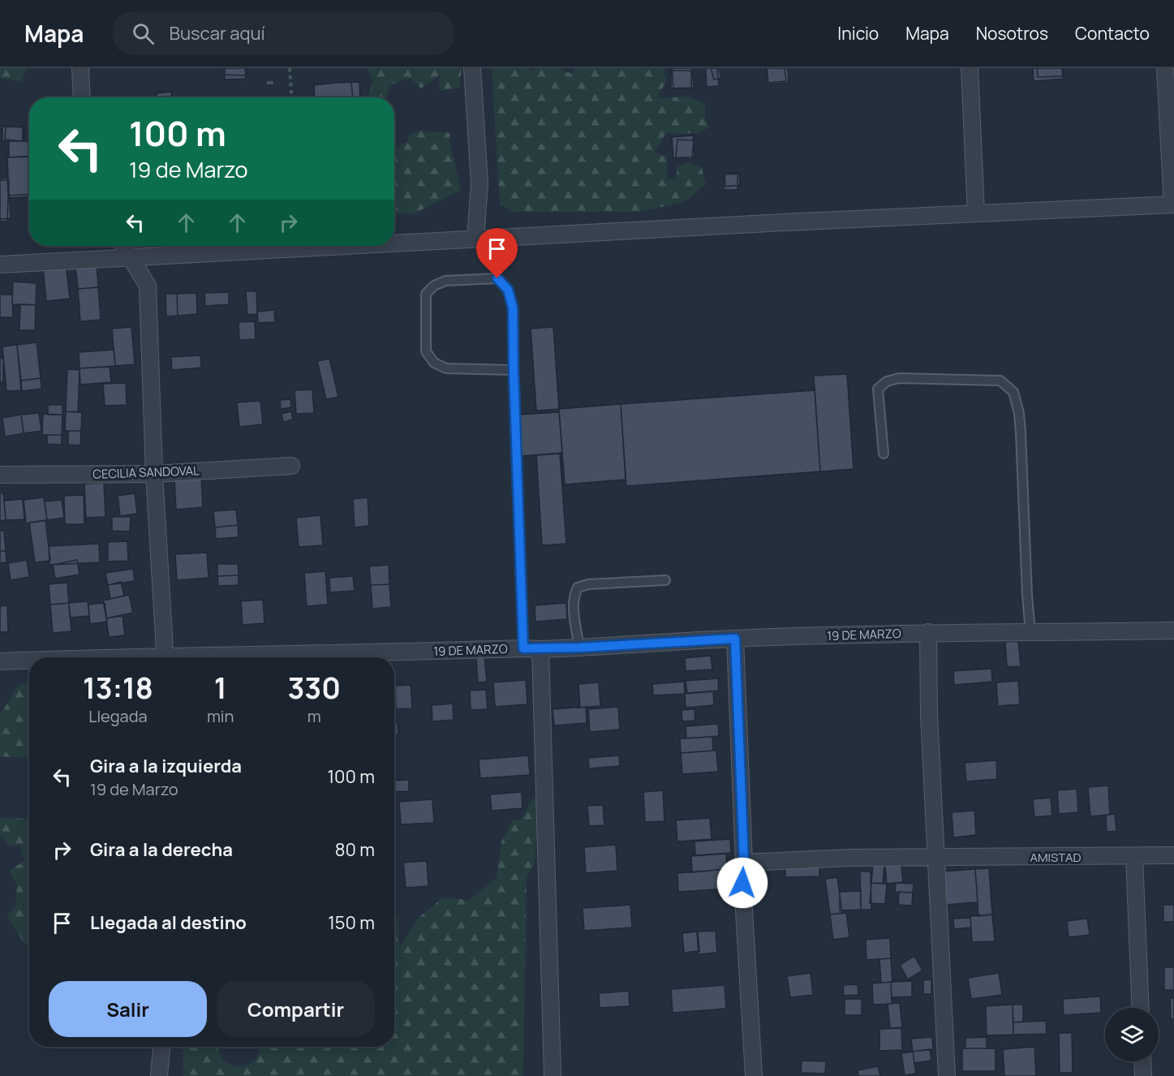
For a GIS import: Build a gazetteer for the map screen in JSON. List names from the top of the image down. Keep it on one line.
{"streets":{"street":["CECILIA SANDOVAL","19 DE MARZO","AMISTAD"]},"page":{"header":"Mapa","search":"Buscar aquí","nav":["Inicio","Mapa","Nosotros","Contacto"],"turn":["100 m","19 de Marzo"],"eta":["13:18","Llegada","1","min","330","m"],"list":[{"name":"Gira a la izquierda","note":"19 de Marzo","value":"100 m"},{"name":"Gira a la derecha","value":"80 m"},{"name":"Llegada al destino","value":"150 m"}],"buttons":["Salir","Compartir"]}}
